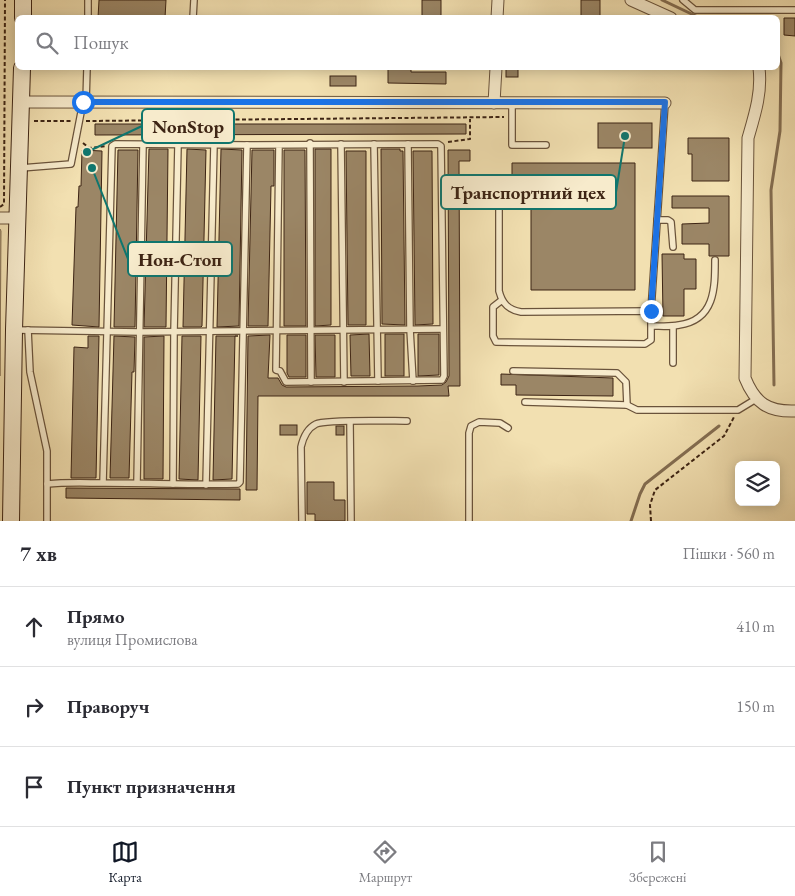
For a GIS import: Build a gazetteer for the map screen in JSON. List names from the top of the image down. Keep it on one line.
{"places":["Транспортний цех","NonStop","Нон-Стоп"],"page":{"search":"Пошук","heading":["7 хв","Пішки · 560 m"],"list":[["Прямо","вулиця Промислова","410 m"],["Праворуч","150 m"],"Пункт призначення"],"nav":["Карта","Маршрут","Збережені"]}}
